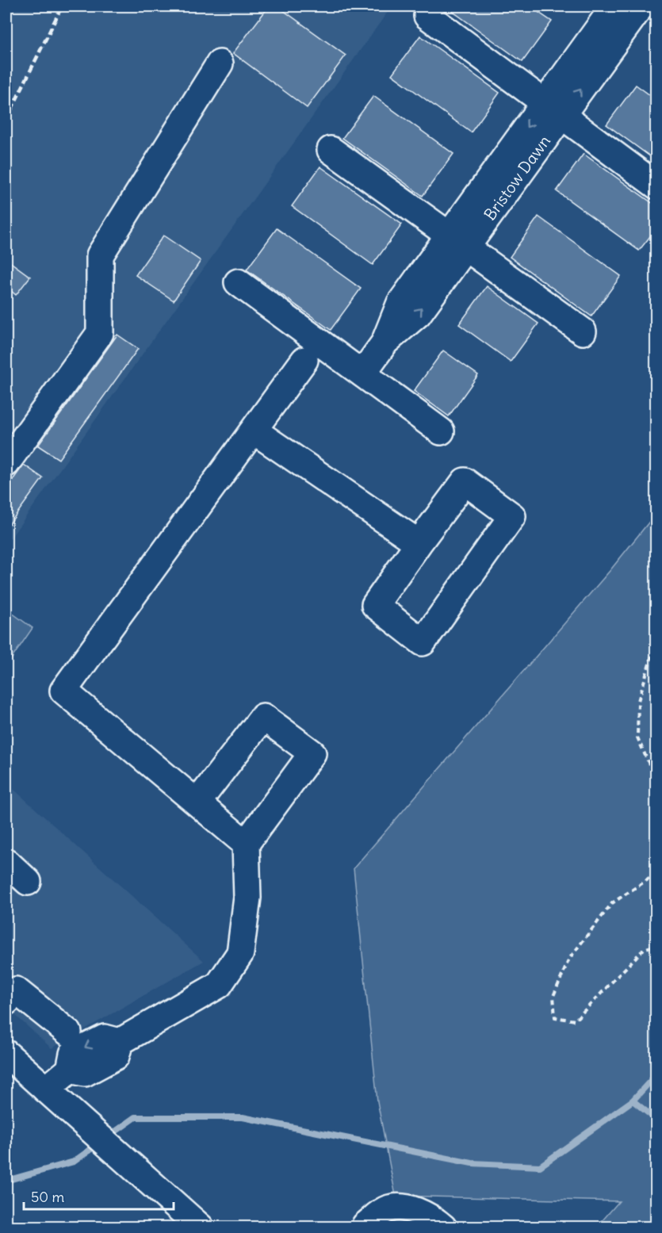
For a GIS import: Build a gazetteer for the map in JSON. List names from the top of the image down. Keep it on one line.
{"streets":{"main road":["Bristow Dawn"]},"scale_bar":"50 m"}
